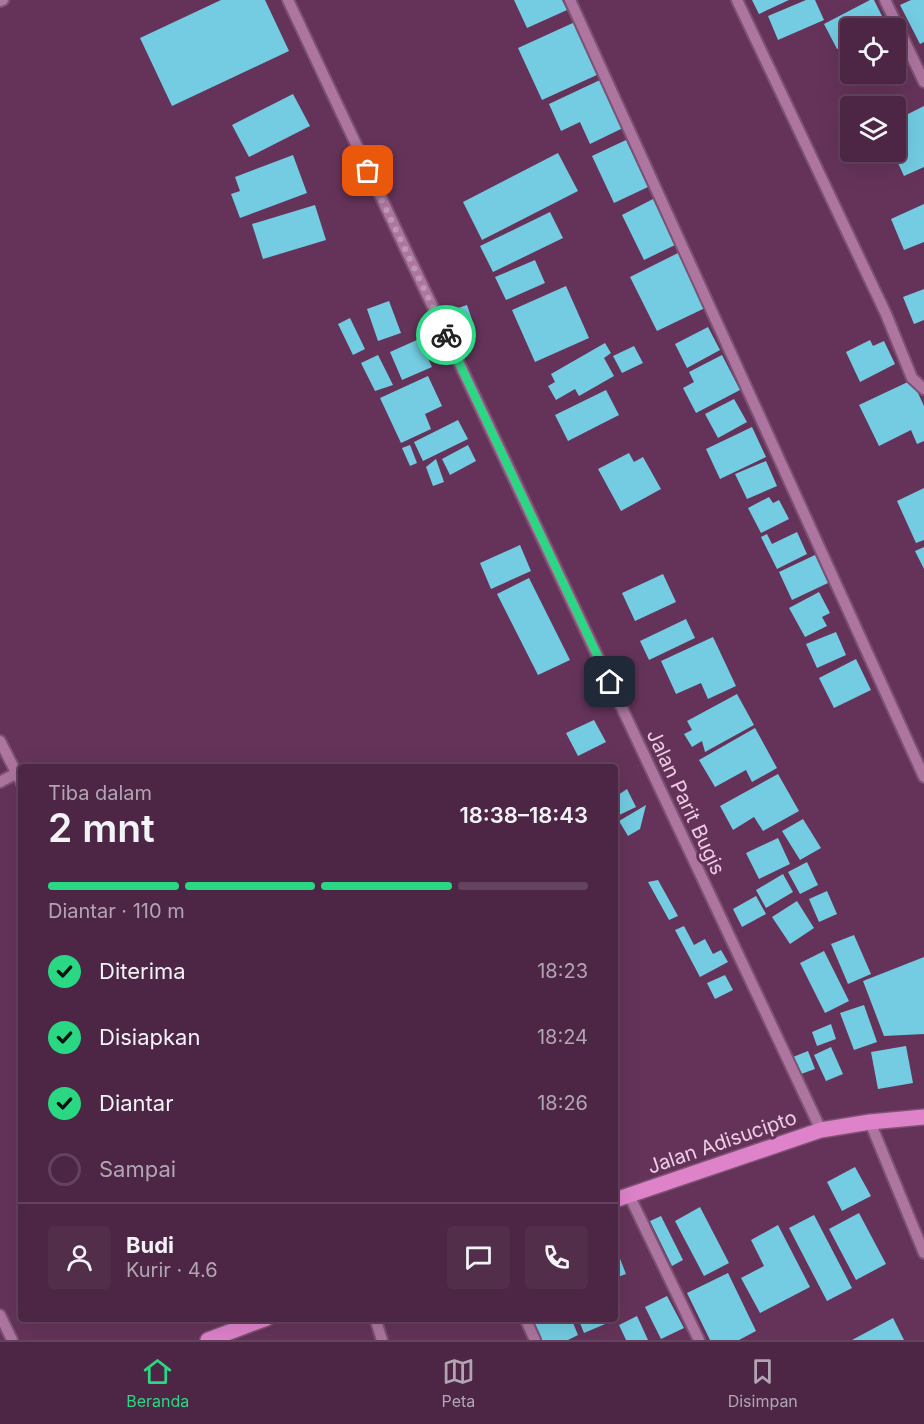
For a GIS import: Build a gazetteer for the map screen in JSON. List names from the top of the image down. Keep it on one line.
{"streets":{"main road":["Jalan Adisucipto"],"street":["Jalan Parit Bugis"]},"crossings":[["Jalan Parit Bugis","Jalan Adisucipto"]],"page":{"heading":["2 mnt","Tiba dalam","18:38–18:43"],"panel":["Budi","Kurir · 4.6"],"bar":"Diantar · 110 m","list":[["Diterima","18:23"],["Disiapkan","18:24"],["Diantar","18:26"],"Sampai"],"tabs":["Beranda","Peta","Disimpan"]}}
